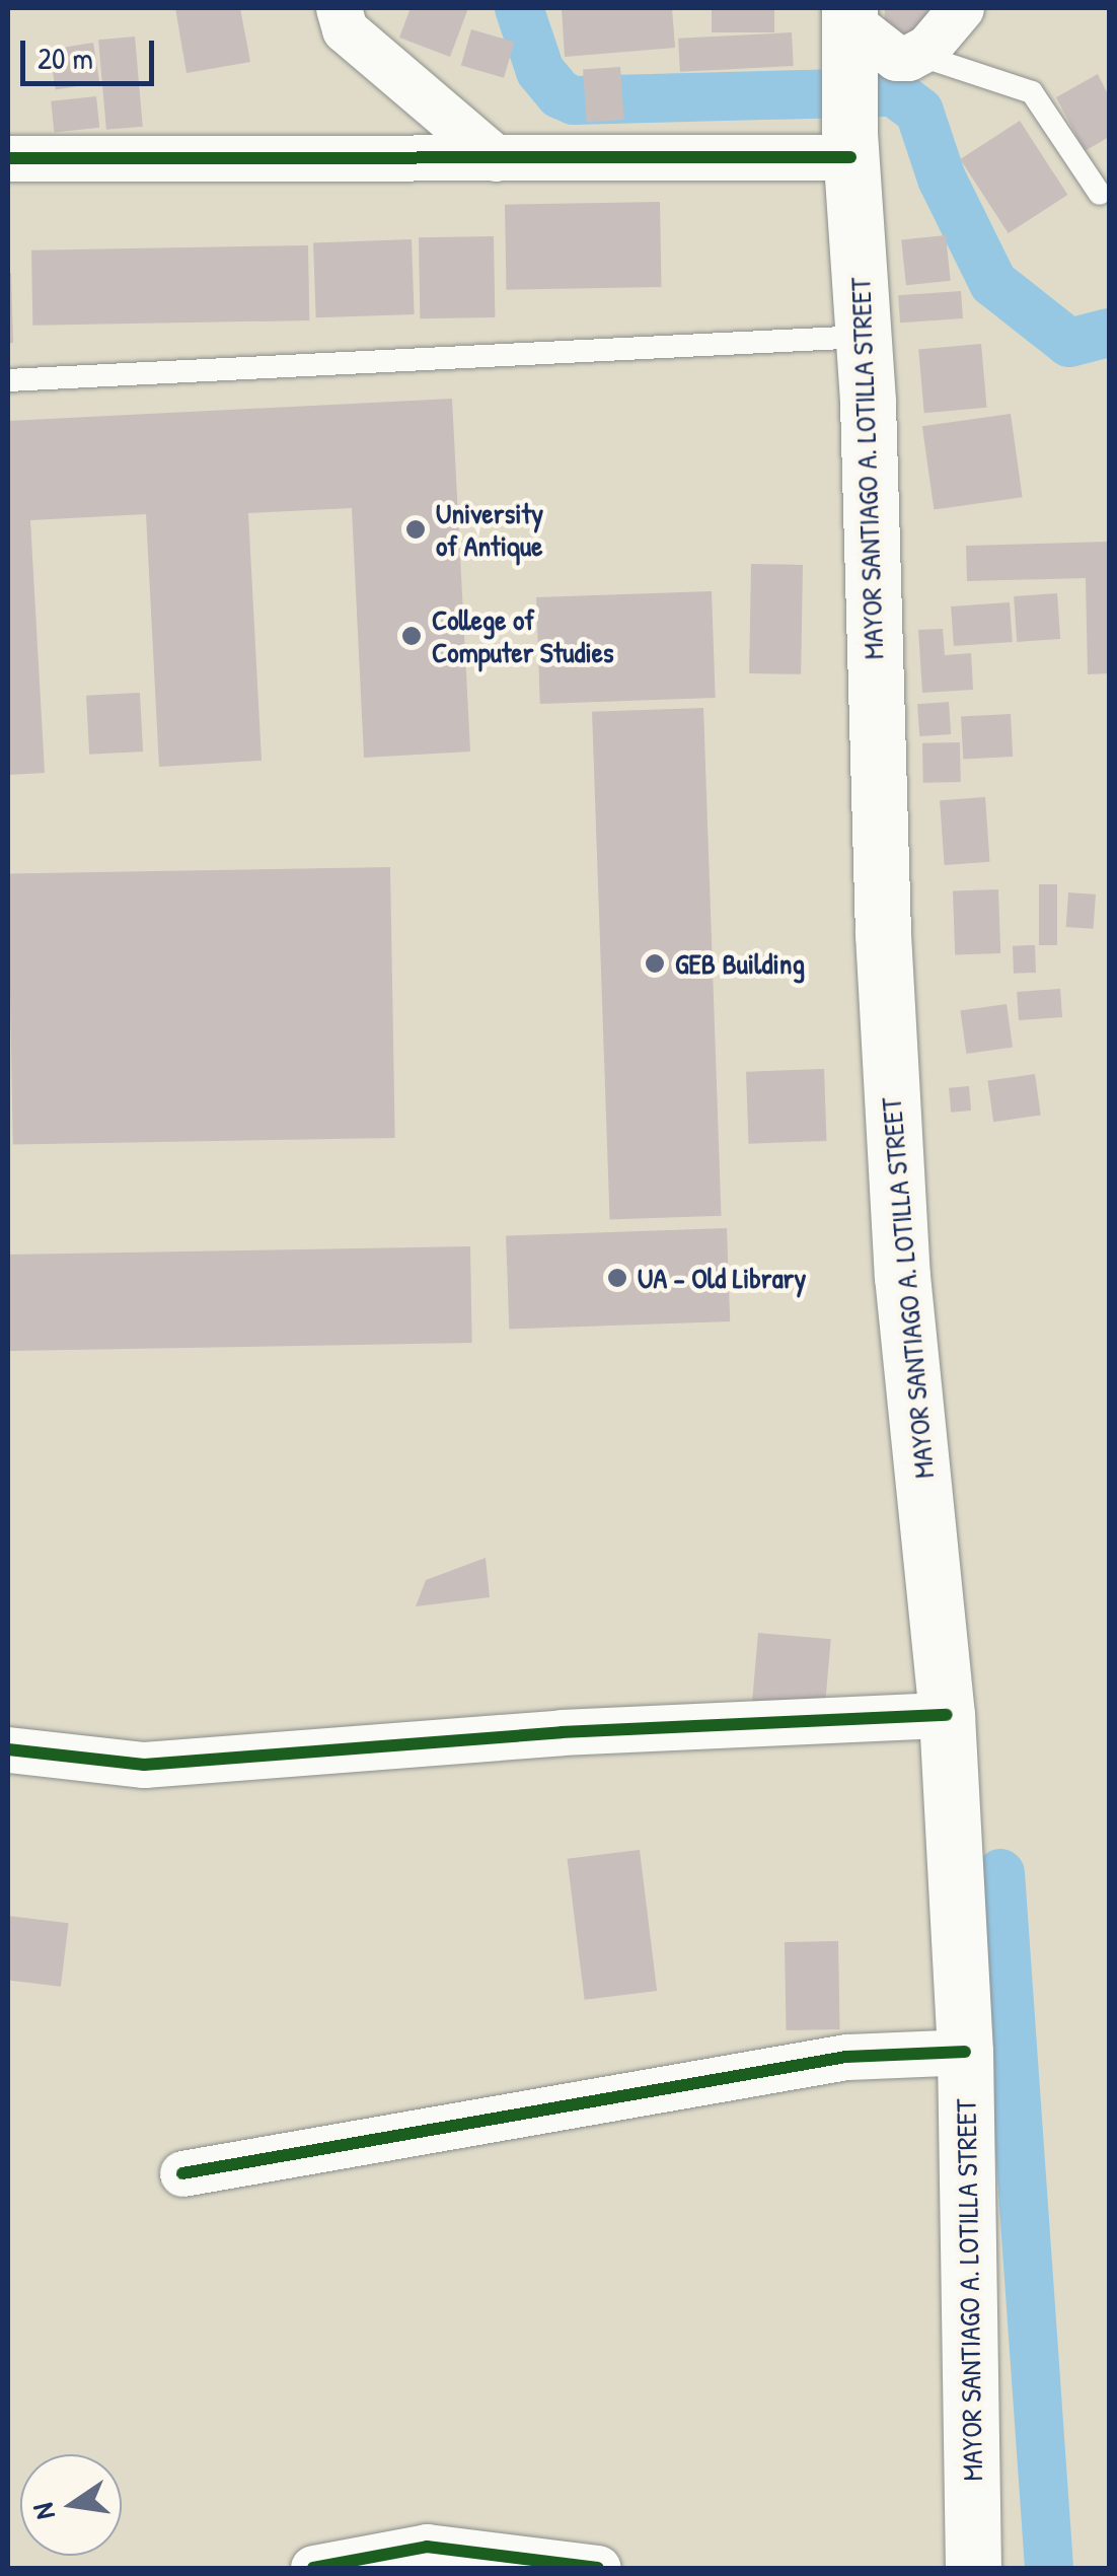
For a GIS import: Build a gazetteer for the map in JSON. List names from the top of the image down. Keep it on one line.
{"streets":{"main road":["MAYOR SANTIAGO A. LOTILLA STREET"]},"places":["University of Antique","College of Computer Studies","GEB Building","UA - Old Library"],"scale_bar":"20 m","north":"left"}
